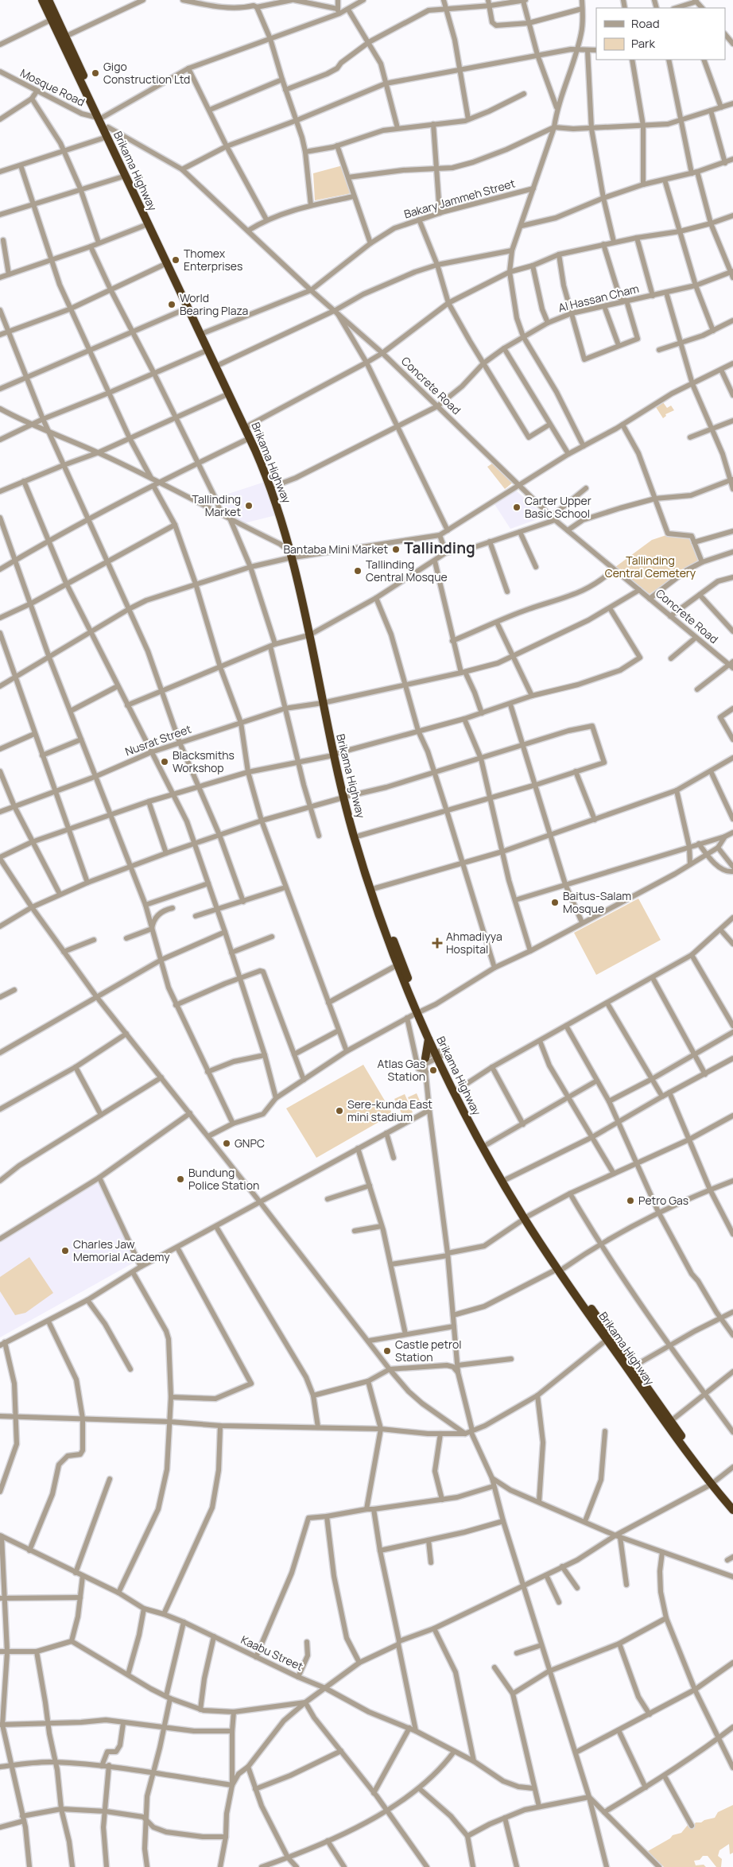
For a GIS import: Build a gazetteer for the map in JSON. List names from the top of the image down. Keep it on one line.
{"streets":{"highway":["Brikama Highway"],"street":["Mosque Road","Bakary Jammeh Street","Al Hassan Cham","Concrete Road","Nusrat Street","Kaabu Street"]},"crossings":[["Mosque Road","Brikama Highway"],["Brikama Highway","Bakary Jammeh Street"],["Brikama Highway","Al Hassan Cham"],["Brikama Highway","Concrete Road"],["Brikama Highway","Nusrat Street"],["Bakary Jammeh Street","Concrete Road"],["Al Hassan Cham","Concrete Road"],["Concrete Road","Nusrat Street"]],"districts":["Tallinding"],"parks":["Tallinding Central Cemetery"],"places":{"other":["Gigo Construction Ltd","Thomex Enterprises","World Bearing Plaza","Tallinding Market","Carter Upper Basic School","Bantaba Mini Market","Tallinding Central Mosque","Blacksmiths Workshop","Baitus-Salam Mosque","Atlas Gas Station","Sere-kunda East mini stadium","GNPC","Bundung Police Station","Petro Gas","Charles Jaw Memorial Academy","Castle petrol Station"],"health":["Ahmadiyya Hospital"]},"legend":["Road","Park"]}
